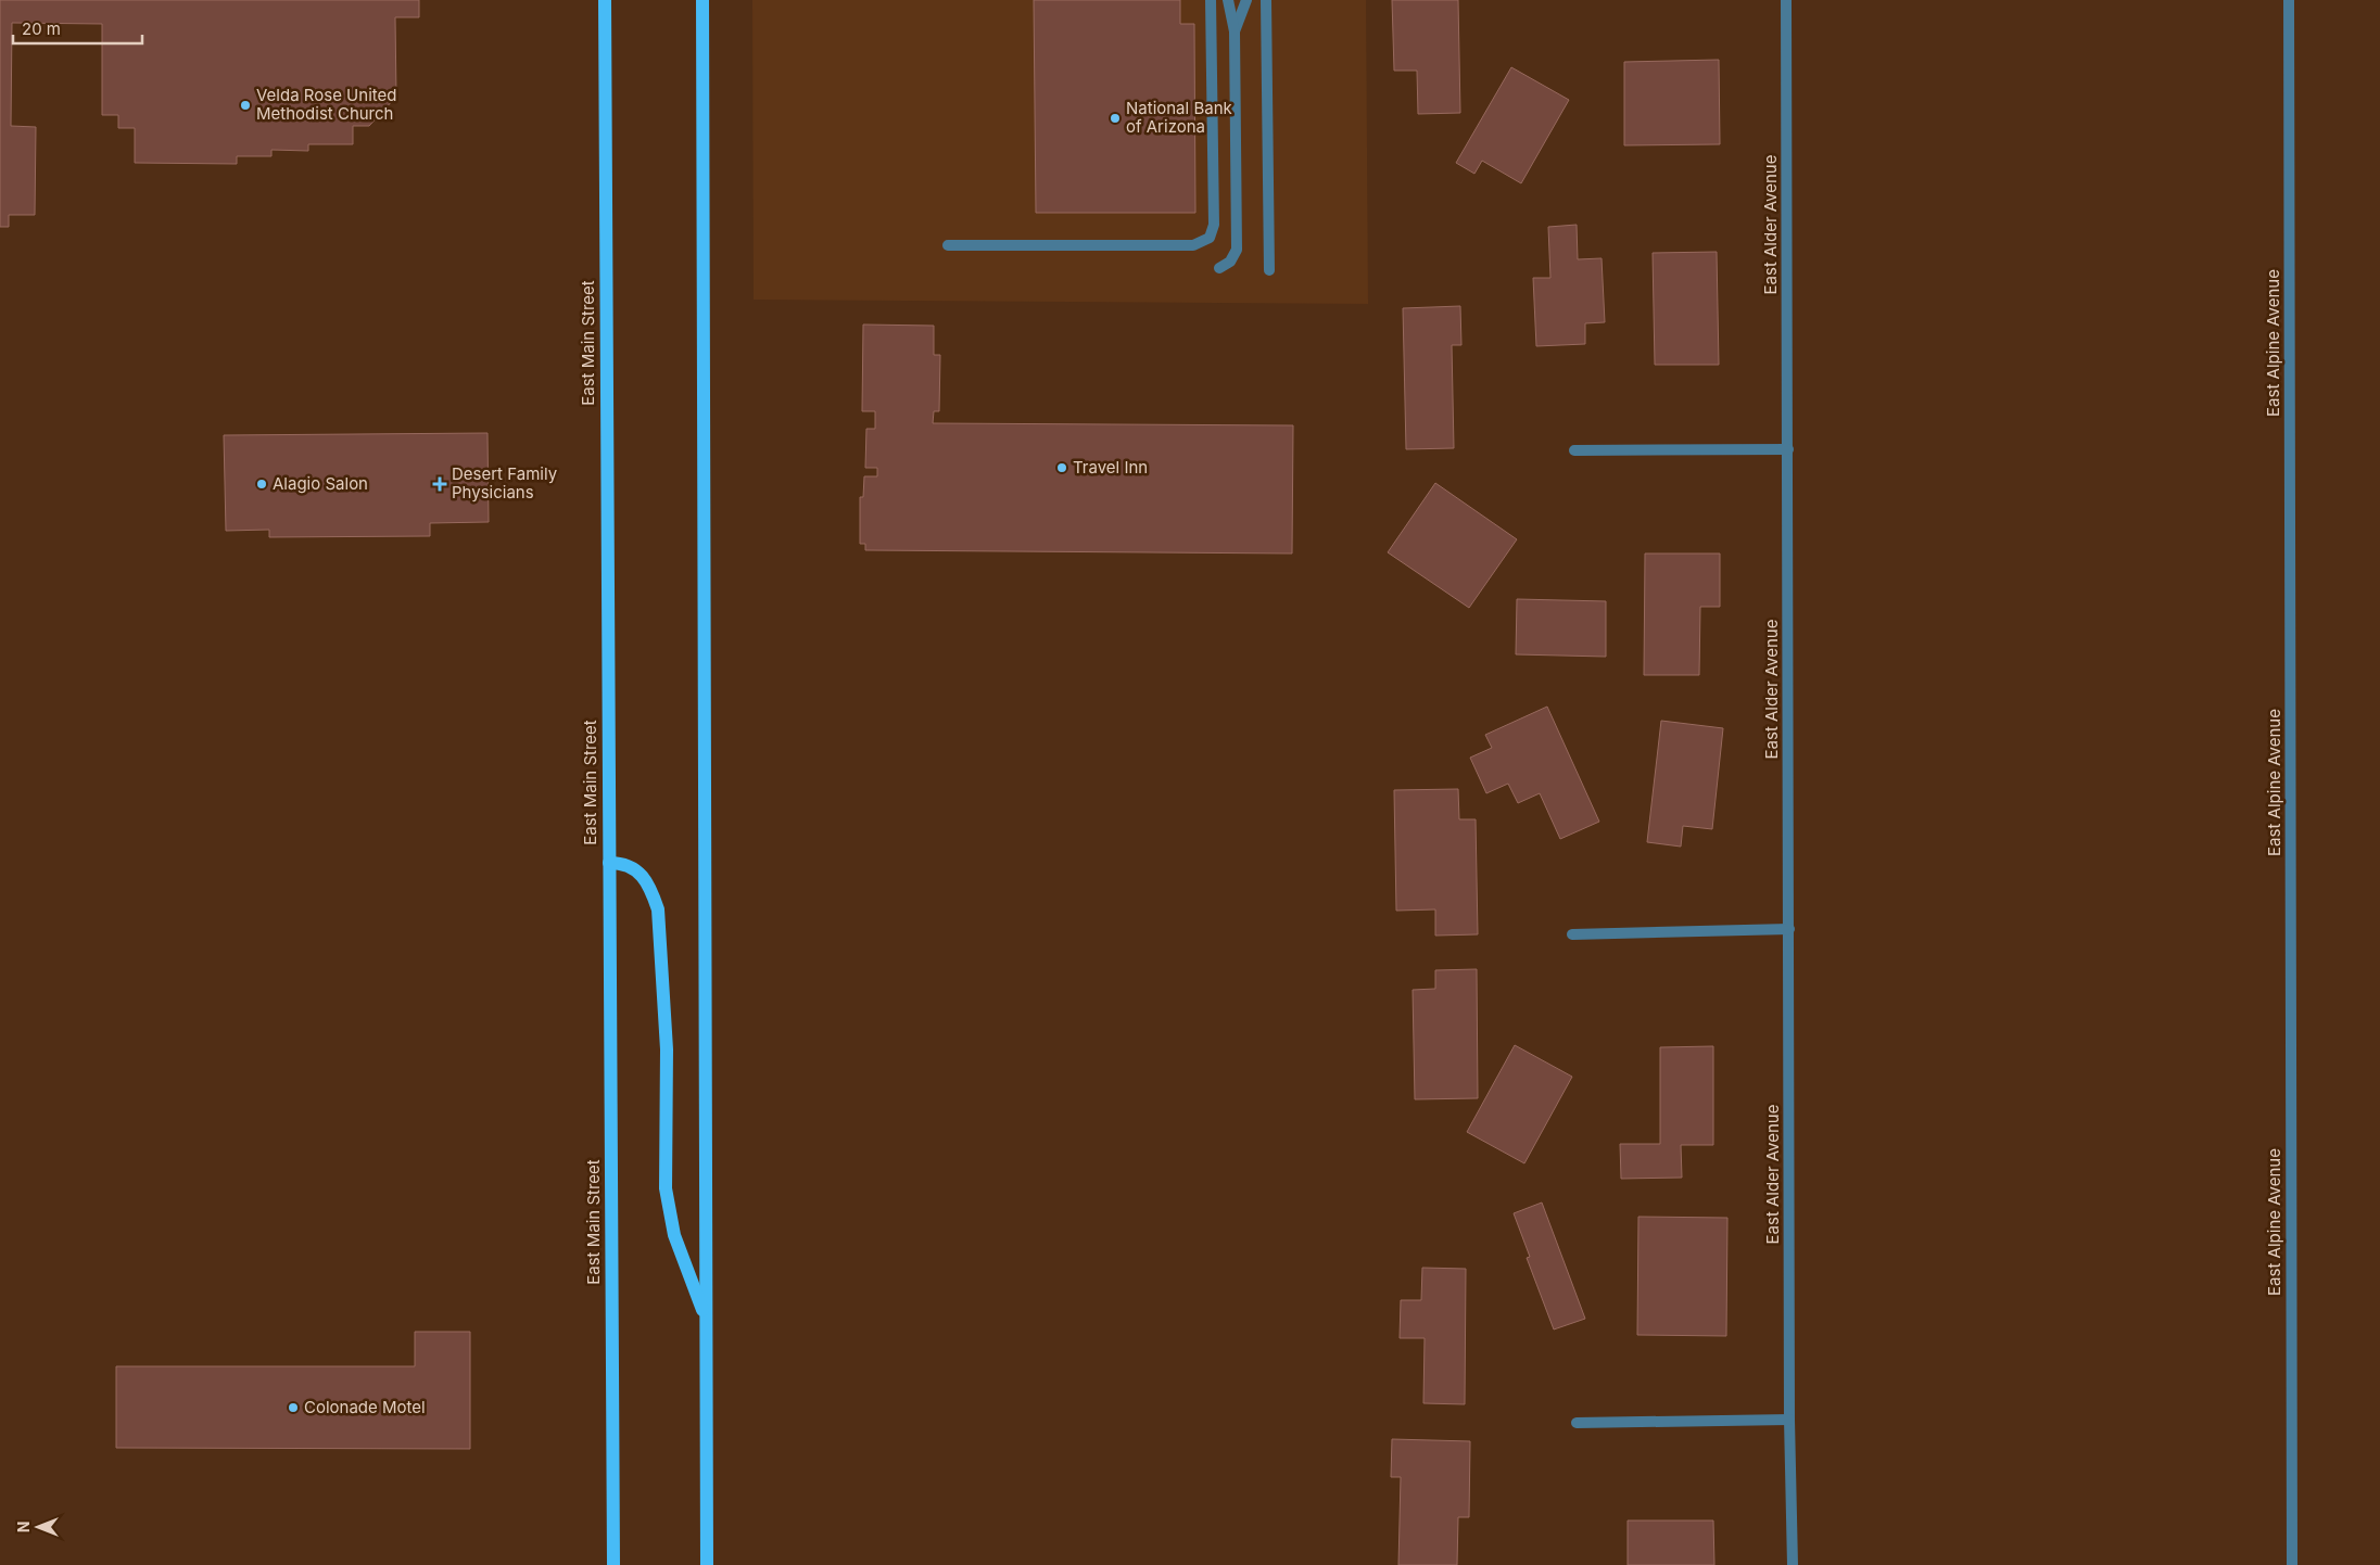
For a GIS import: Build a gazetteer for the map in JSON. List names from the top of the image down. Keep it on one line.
{"streets":{"main road":["East Main Street"],"street":["East Alder Avenue","East Alpine Avenue"]},"places":{"other":["Velda Rose United Methodist Church","National Bank of Arizona","Travel Inn","Alagio Salon","Colonade Motel"],"health":["Desert Family Physicians"]},"scale_bar":"20 m","north":"left"}
